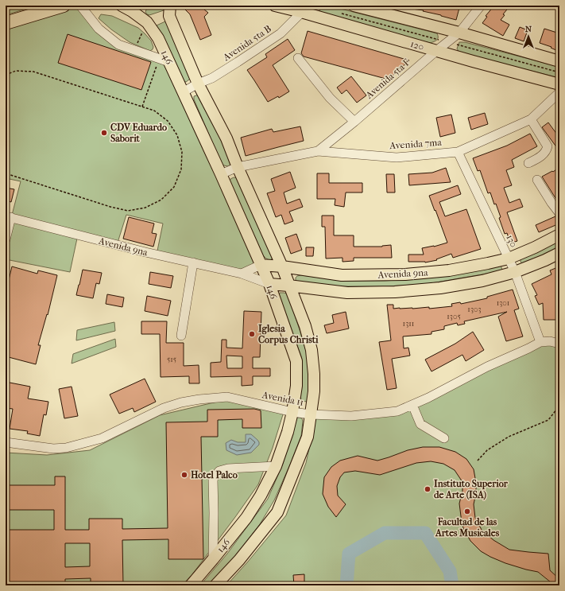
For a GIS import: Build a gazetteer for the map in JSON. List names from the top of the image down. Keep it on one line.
{"streets":{"main road":["120","146","Avenida 9na"],"street":["Avenida 5ta B","Avenida 5ta F","Avenida 7ma","130","Avenida 11"]},"crossings":[["Avenida 5ta B","120"],["Avenida 5ta B","146"],["120","Avenida 5ta F"],["146","Avenida 7ma"],["146","Avenida 9na"],["146","Avenida 11"],["Avenida 5ta F","Avenida 7ma"],["Avenida 7ma","130"],["130","Avenida 9na"],["130","Avenida 11"]],"places":["CDV Eduardo Saborit","Iglesia Corpus Christi","Hotel Palco","Instituto Superior de Arte (ISA)","Facultad de las Artes Musicales"],"house_numbers":["1301","1303","1305","1311","515"],"north":"top"}
